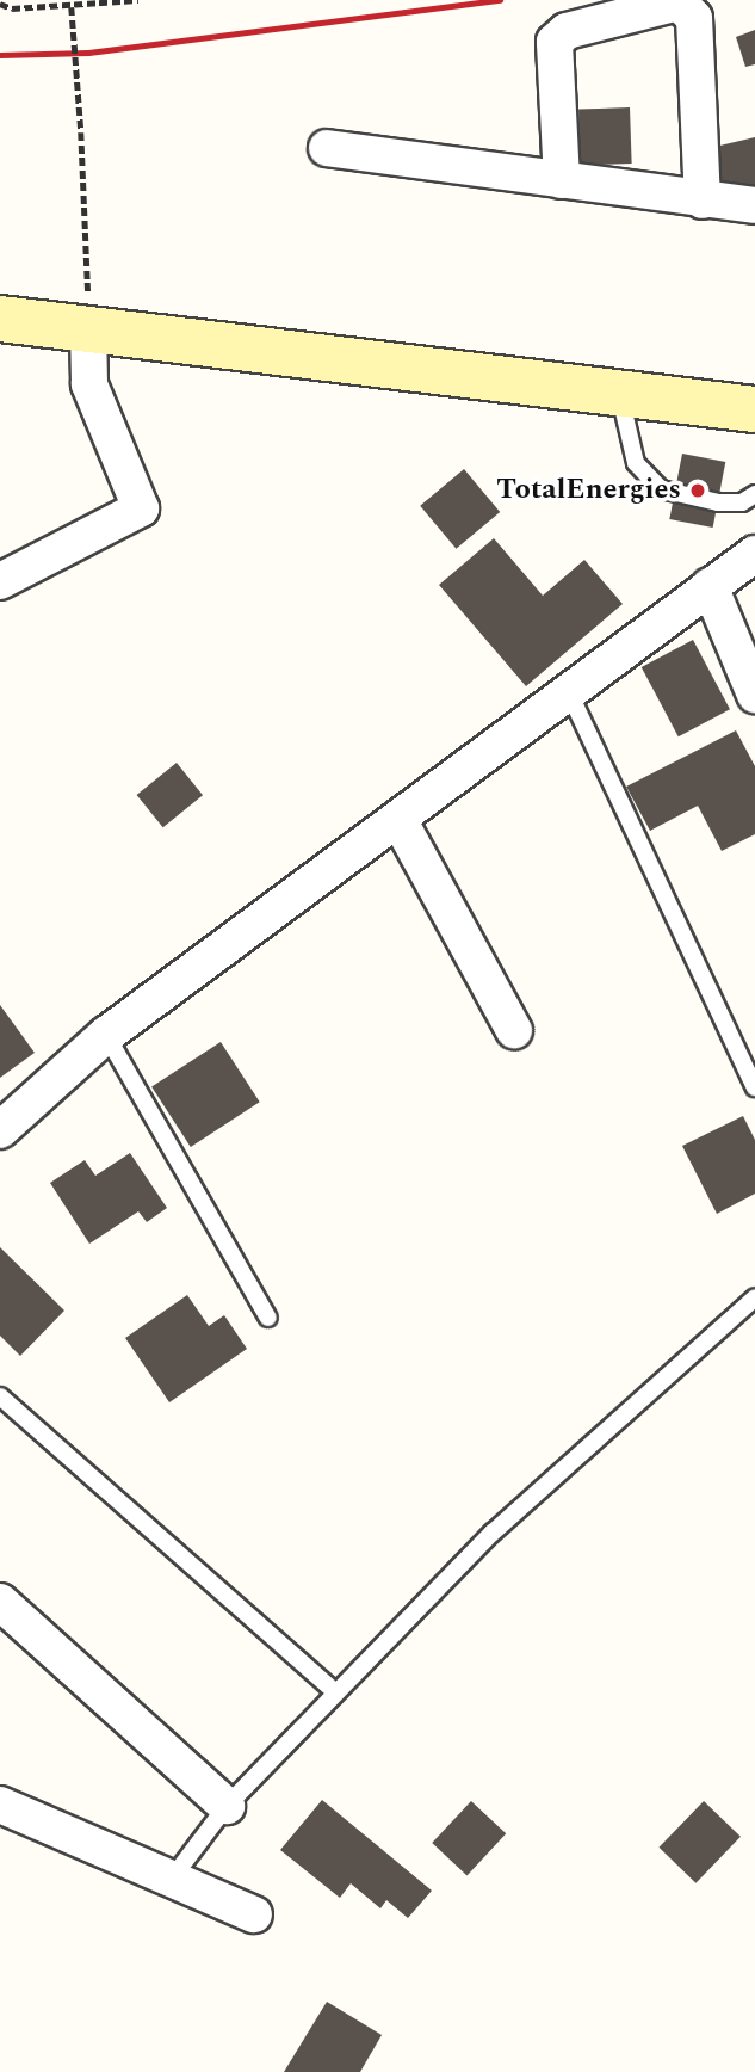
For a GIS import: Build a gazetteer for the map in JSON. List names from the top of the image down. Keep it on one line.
{"places":["TotalEnergies"]}
